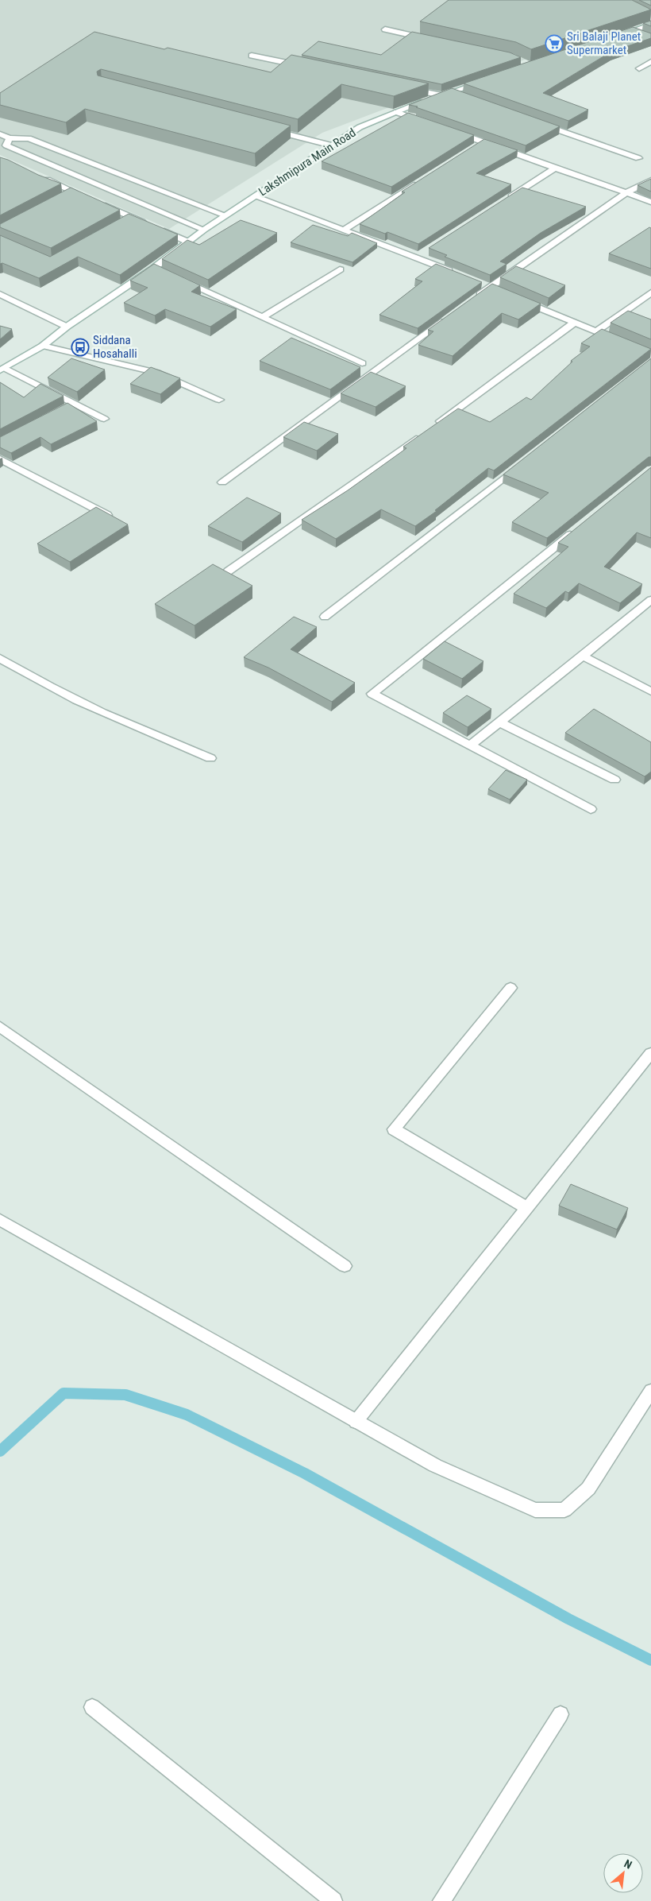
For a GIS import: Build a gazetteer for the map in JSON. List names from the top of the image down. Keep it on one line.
{"streets":{"street":["Lakshmipura Main Road"]},"places":{"supermarket":["Sri Balaji Planet Supermarket"],"bus stop":["Siddana Hosahalli"]},"north":"top right"}
